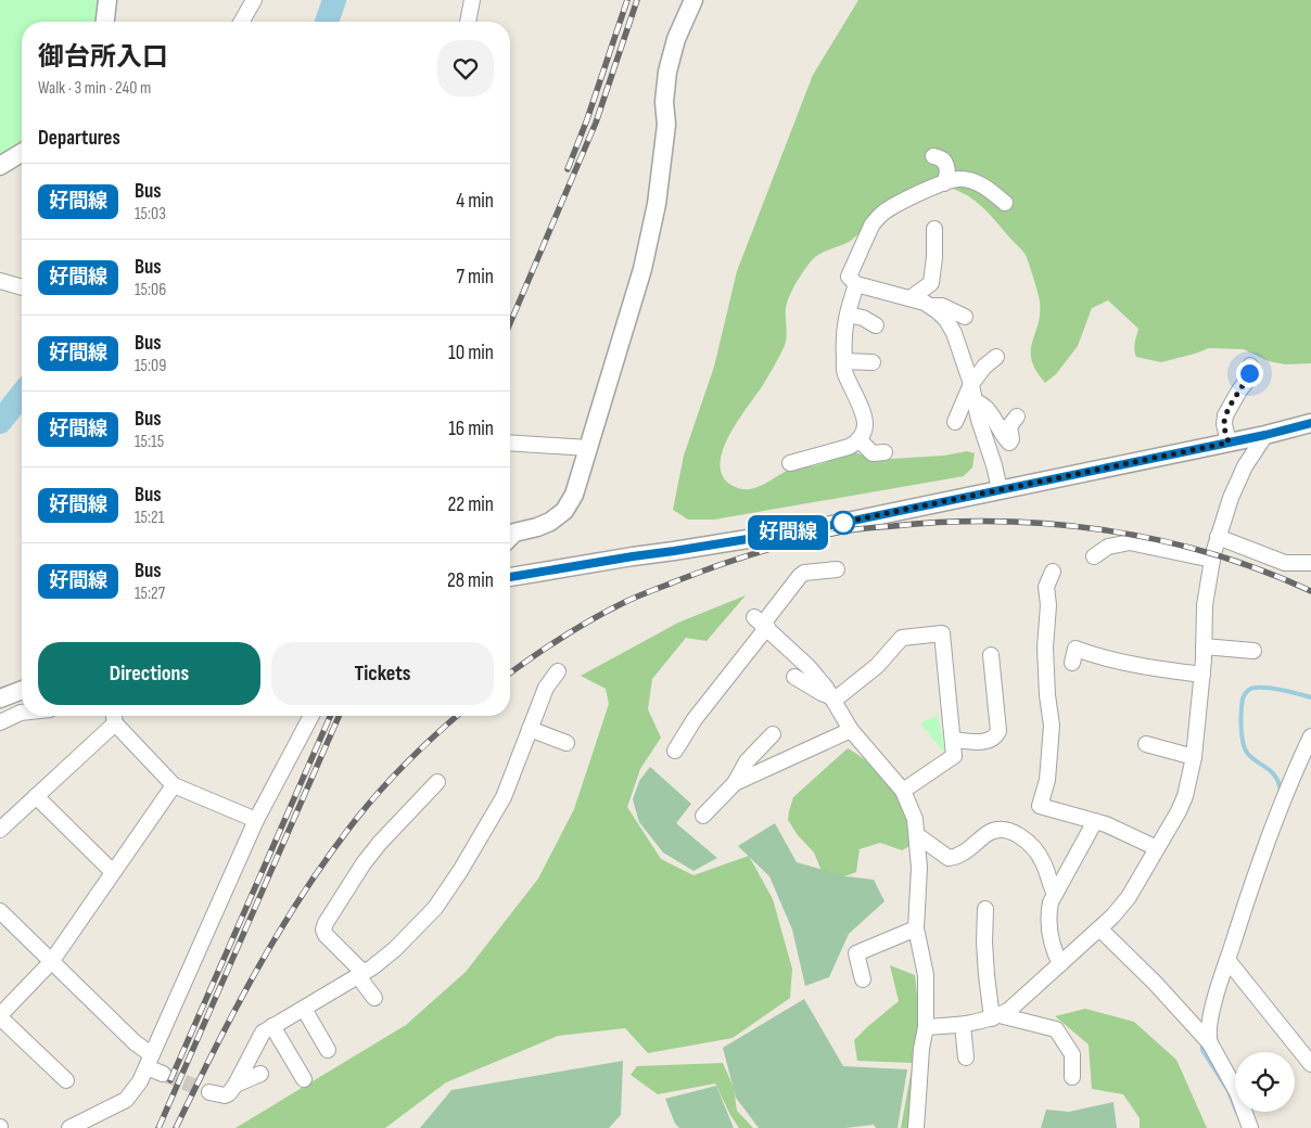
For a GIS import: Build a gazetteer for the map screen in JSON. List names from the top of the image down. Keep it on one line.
{"lines":["bus line 好間線"],"page":{"on_map":"好間線","heading":[["御台所入口","Walk · 3 min · 240 m"],"Departures"],"list":[{"mark":"好間線","name":"Bus","note":"15:03","value":"4 min"},{"mark":"好間線","name":"Bus","note":"15:06","value":"7 min"},{"mark":"好間線","name":"Bus","note":"15:09","value":"10 min"},{"mark":"好間線","name":"Bus","note":"15:15","value":"16 min"},{"mark":"好間線","name":"Bus","note":"15:21","value":"22 min"},{"mark":"好間線","name":"Bus","note":"15:27","value":"28 min"}],"buttons":["Directions","Tickets"]}}
